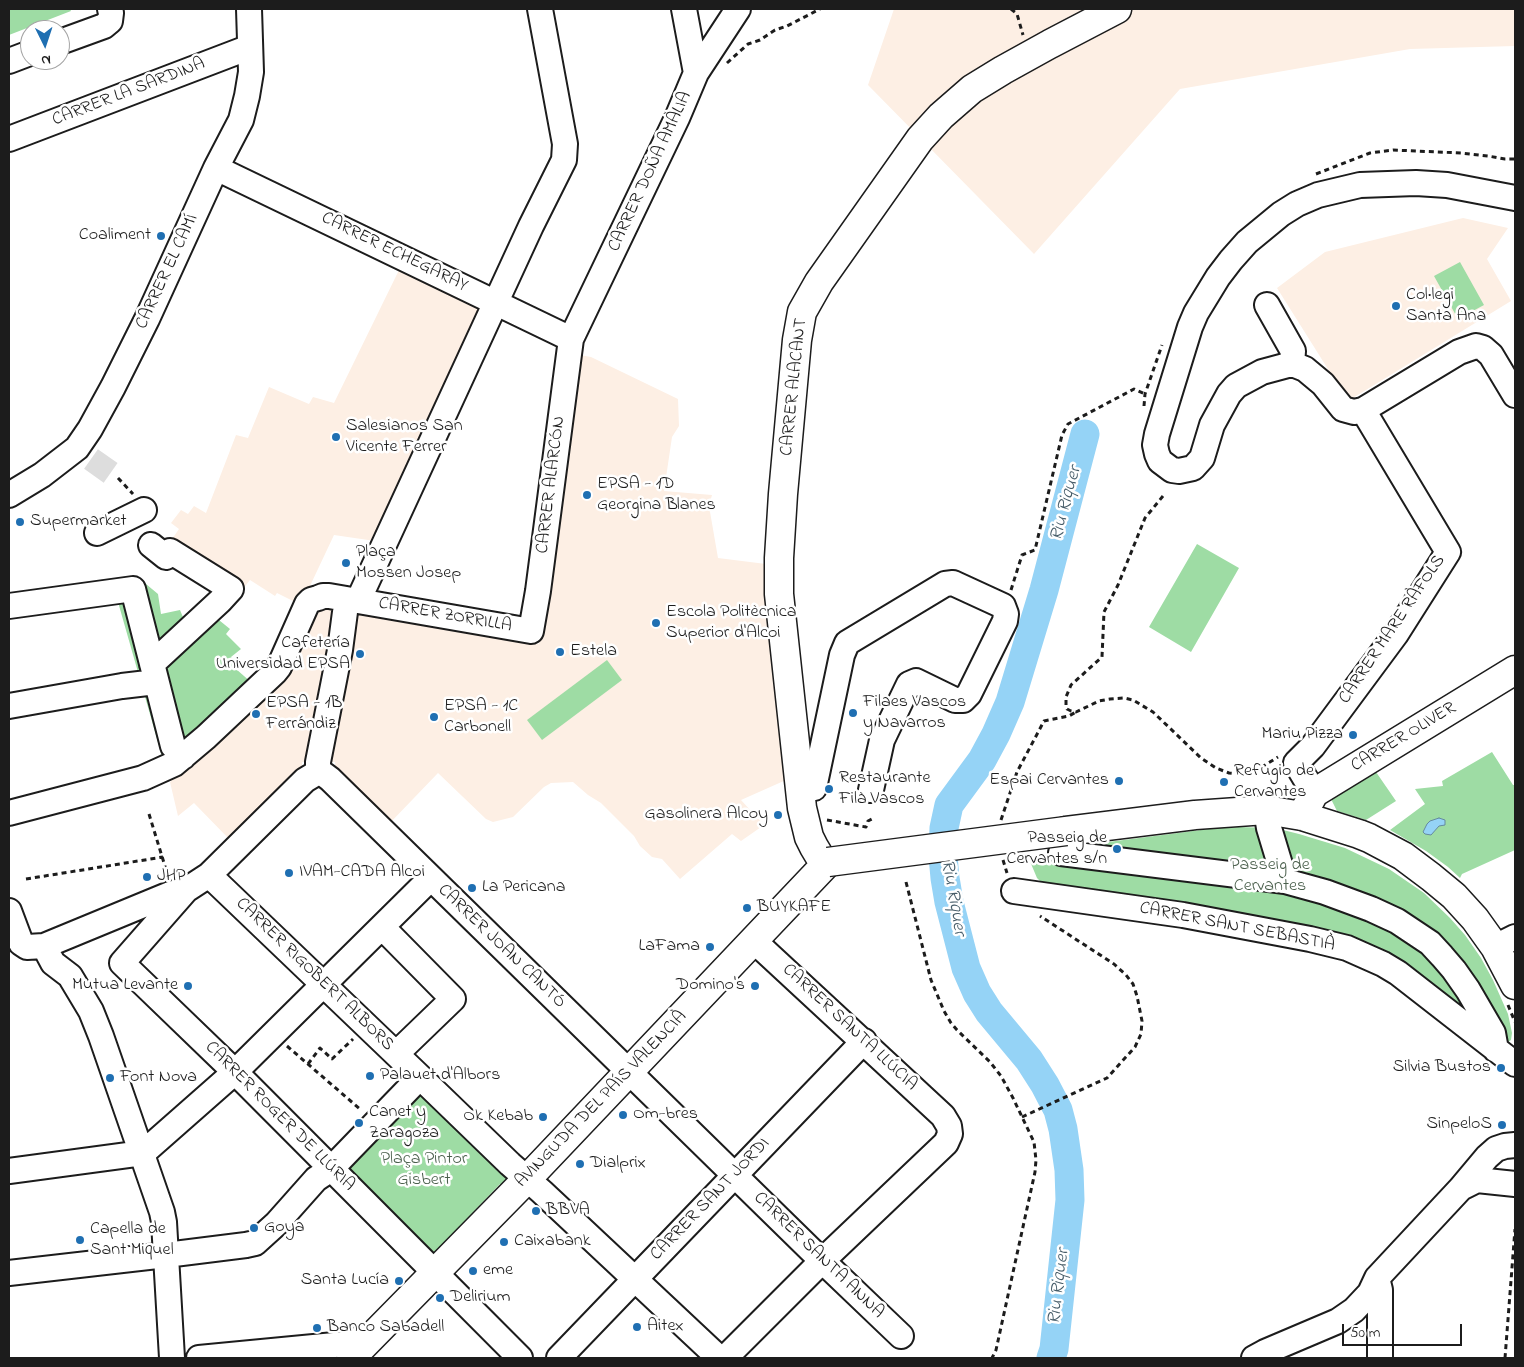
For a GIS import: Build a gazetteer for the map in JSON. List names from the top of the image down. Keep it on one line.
{"streets":{"main road":["CARRER ALACANT","CARRER OLIVER","AVINGUDA DEL PAÍS VALENCIÀ"],"street":["CARRER LA SARDINA","CARRER DOÑA AMÀLIA","CARRER ECHEGARAY","CARRER EL CAMÍ","CARRER ALARCÓN","CARRER ZORRILLA","CARRER MARE RÀFOLS","CARRER SANT SEBASTIÀ","CARRER JOAN CANTÓ","CARRER RIGOBERT ALBORS","CARRER SANTA LLÚCIA","CARRER ROGER DE LLÚRIA","CARRER SANT JORDI","CARRER SANTA ANNA"]},"crossings":[["CARRER LA SARDINA","CARRER EL CAMÍ"],["CARRER DOÑA AMÀLIA","CARRER ECHEGARAY"],["CARRER DOÑA AMÀLIA","CARRER ALARCÓN"],["CARRER ECHEGARAY","CARRER EL CAMÍ"],["CARRER ECHEGARAY","CARRER ALARCÓN"],["CARRER ALACANT","AVINGUDA DEL PAÍS VALENCIÀ"],["CARRER ALARCÓN","CARRER ZORRILLA"],["CARRER JOAN CANTÓ","AVINGUDA DEL PAÍS VALENCIÀ"],["CARRER JOAN CANTÓ","CARRER SANTA ANNA"],["CARRER RIGOBERT ALBORS","AVINGUDA DEL PAÍS VALENCIÀ"],["CARRER RIGOBERT ALBORS","CARRER SANT JORDI"],["CARRER SANTA LLÚCIA","AVINGUDA DEL PAÍS VALENCIÀ"],["CARRER SANTA LLÚCIA","CARRER SANT JORDI"],["CARRER SANTA LLÚCIA","CARRER SANTA ANNA"],["AVINGUDA DEL PAÍS VALENCIÀ","CARRER ROGER DE LLÚRIA"],["AVINGUDA DEL PAÍS VALENCIÀ","CARRER SANTA ANNA"],["CARRER SANT JORDI","CARRER SANTA ANNA"]],"water":["Riu Riquer"],"parks":["Passeig de Cervantes","Plaça Pintor Gisbert"],"places":["Coaliment","Col·legi Santa Ana","Salesianos San Vicente Ferrer","EPSA - 1D Georgina Blanes","Supermarket","Plaça Mossen Josep","Escola Politècnica Superior d'Alcoi","Estela","Cafetería Universidad EPSA","Filaes Vascos y Navarros","EPSA - 1B Ferrándiz","EPSA - 1C Carbonell","Mariu Pizza","Espai Cervantes","Refugio de Cervantes","Restaurante Filà Vascos","Gasolinera Alcoy","Passeig de Cervantes s/n","IVAM-CADA Alcoi","JHP","La Pericana","BUYKAFE","LaFama","Mutua Levante","Domino's","Silvia Bustos","Palauet d'Albors","Font Nova","Om-bres","Ok Kebab","Canet y Zaragoza","SinpeloS","Dialprix","BBVA","Goya","Capella de Sant Miquel","Caixabank","eme","Santa Lucía","Delirium","Aitex","Banco Sabadell"],"scale_bar":"50 m","north":"bottom"}
